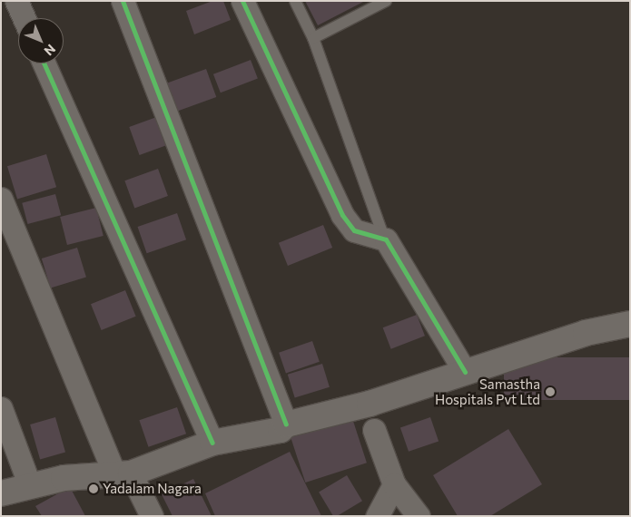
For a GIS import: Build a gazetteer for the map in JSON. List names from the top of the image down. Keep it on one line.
{"places":["Samastha Hospitals Pvt Ltd","Yadalam Nagara"],"north":"bottom right"}
